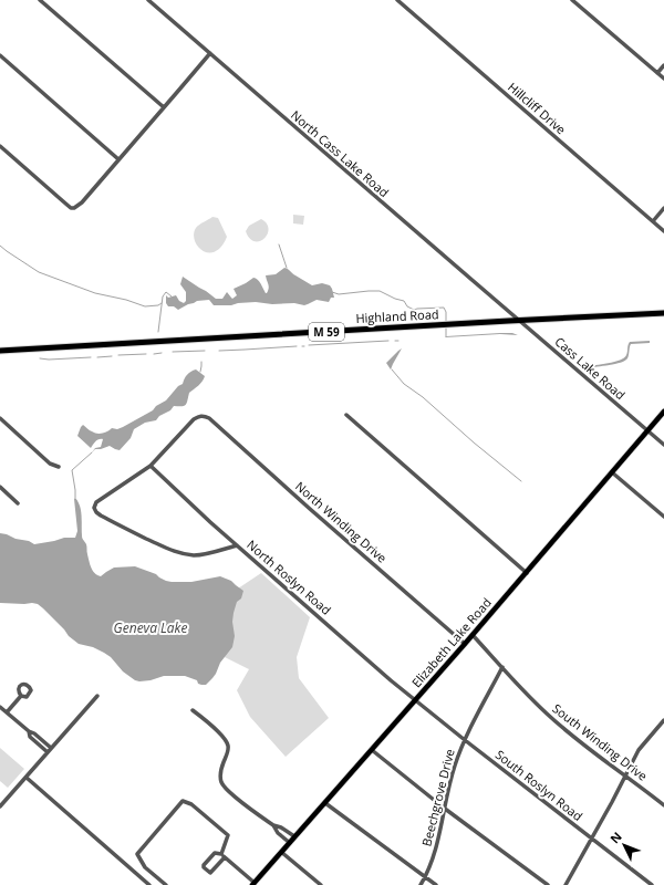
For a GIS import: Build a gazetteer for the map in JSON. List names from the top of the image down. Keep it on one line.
{"streets":{"highway":["Highland Road","M 59"],"main road":["Elizabeth Lake Road"],"street":["Hillcliff Drive","North Cass Lake Road","Cass Lake Road","North Winding Drive","North Roslyn Road","South Winding Drive","South Roslyn Road","Beechgrove Drive"]},"crossings":[["North Cass Lake Road","Highland Road"],["North Cass Lake Road","Cass Lake Road"],["Highland Road","Cass Lake Road"],["Cass Lake Road","Elizabeth Lake Road"],["North Winding Drive","North Roslyn Road"],["North Winding Drive","Elizabeth Lake Road"],["North Roslyn Road","Elizabeth Lake Road"],["North Roslyn Road","South Roslyn Road"],["Elizabeth Lake Road","South Winding Drive"],["Elizabeth Lake Road","South Roslyn Road"],["South Winding Drive","Beechgrove Drive"],["South Roslyn Road","Beechgrove Drive"]],"water":["Geneva Lake"],"north":"top left"}
